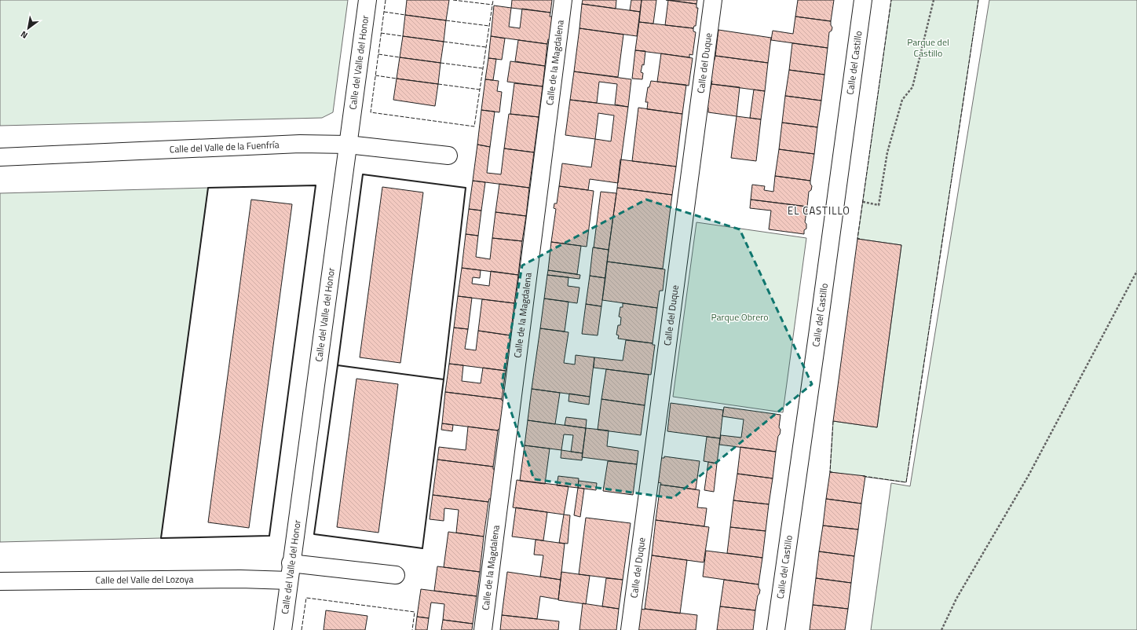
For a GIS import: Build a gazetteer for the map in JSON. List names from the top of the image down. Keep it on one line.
{"streets":{"street":["Calle del Valle del Honor","Calle de la Magdalena","Calle del Duque","Calle del Castillo","Calle del Valle de la Fuenfría","Calle del Valle del Lozoya"]},"crossings":[["Calle del Valle del Honor","Calle del Valle de la Fuenfría"],["Calle del Valle del Honor","Calle del Valle del Lozoya"]],"districts":["EL CASTILLO"],"parks":["Parque del Castillo","Parque Obrero"],"north":"bottom left"}
